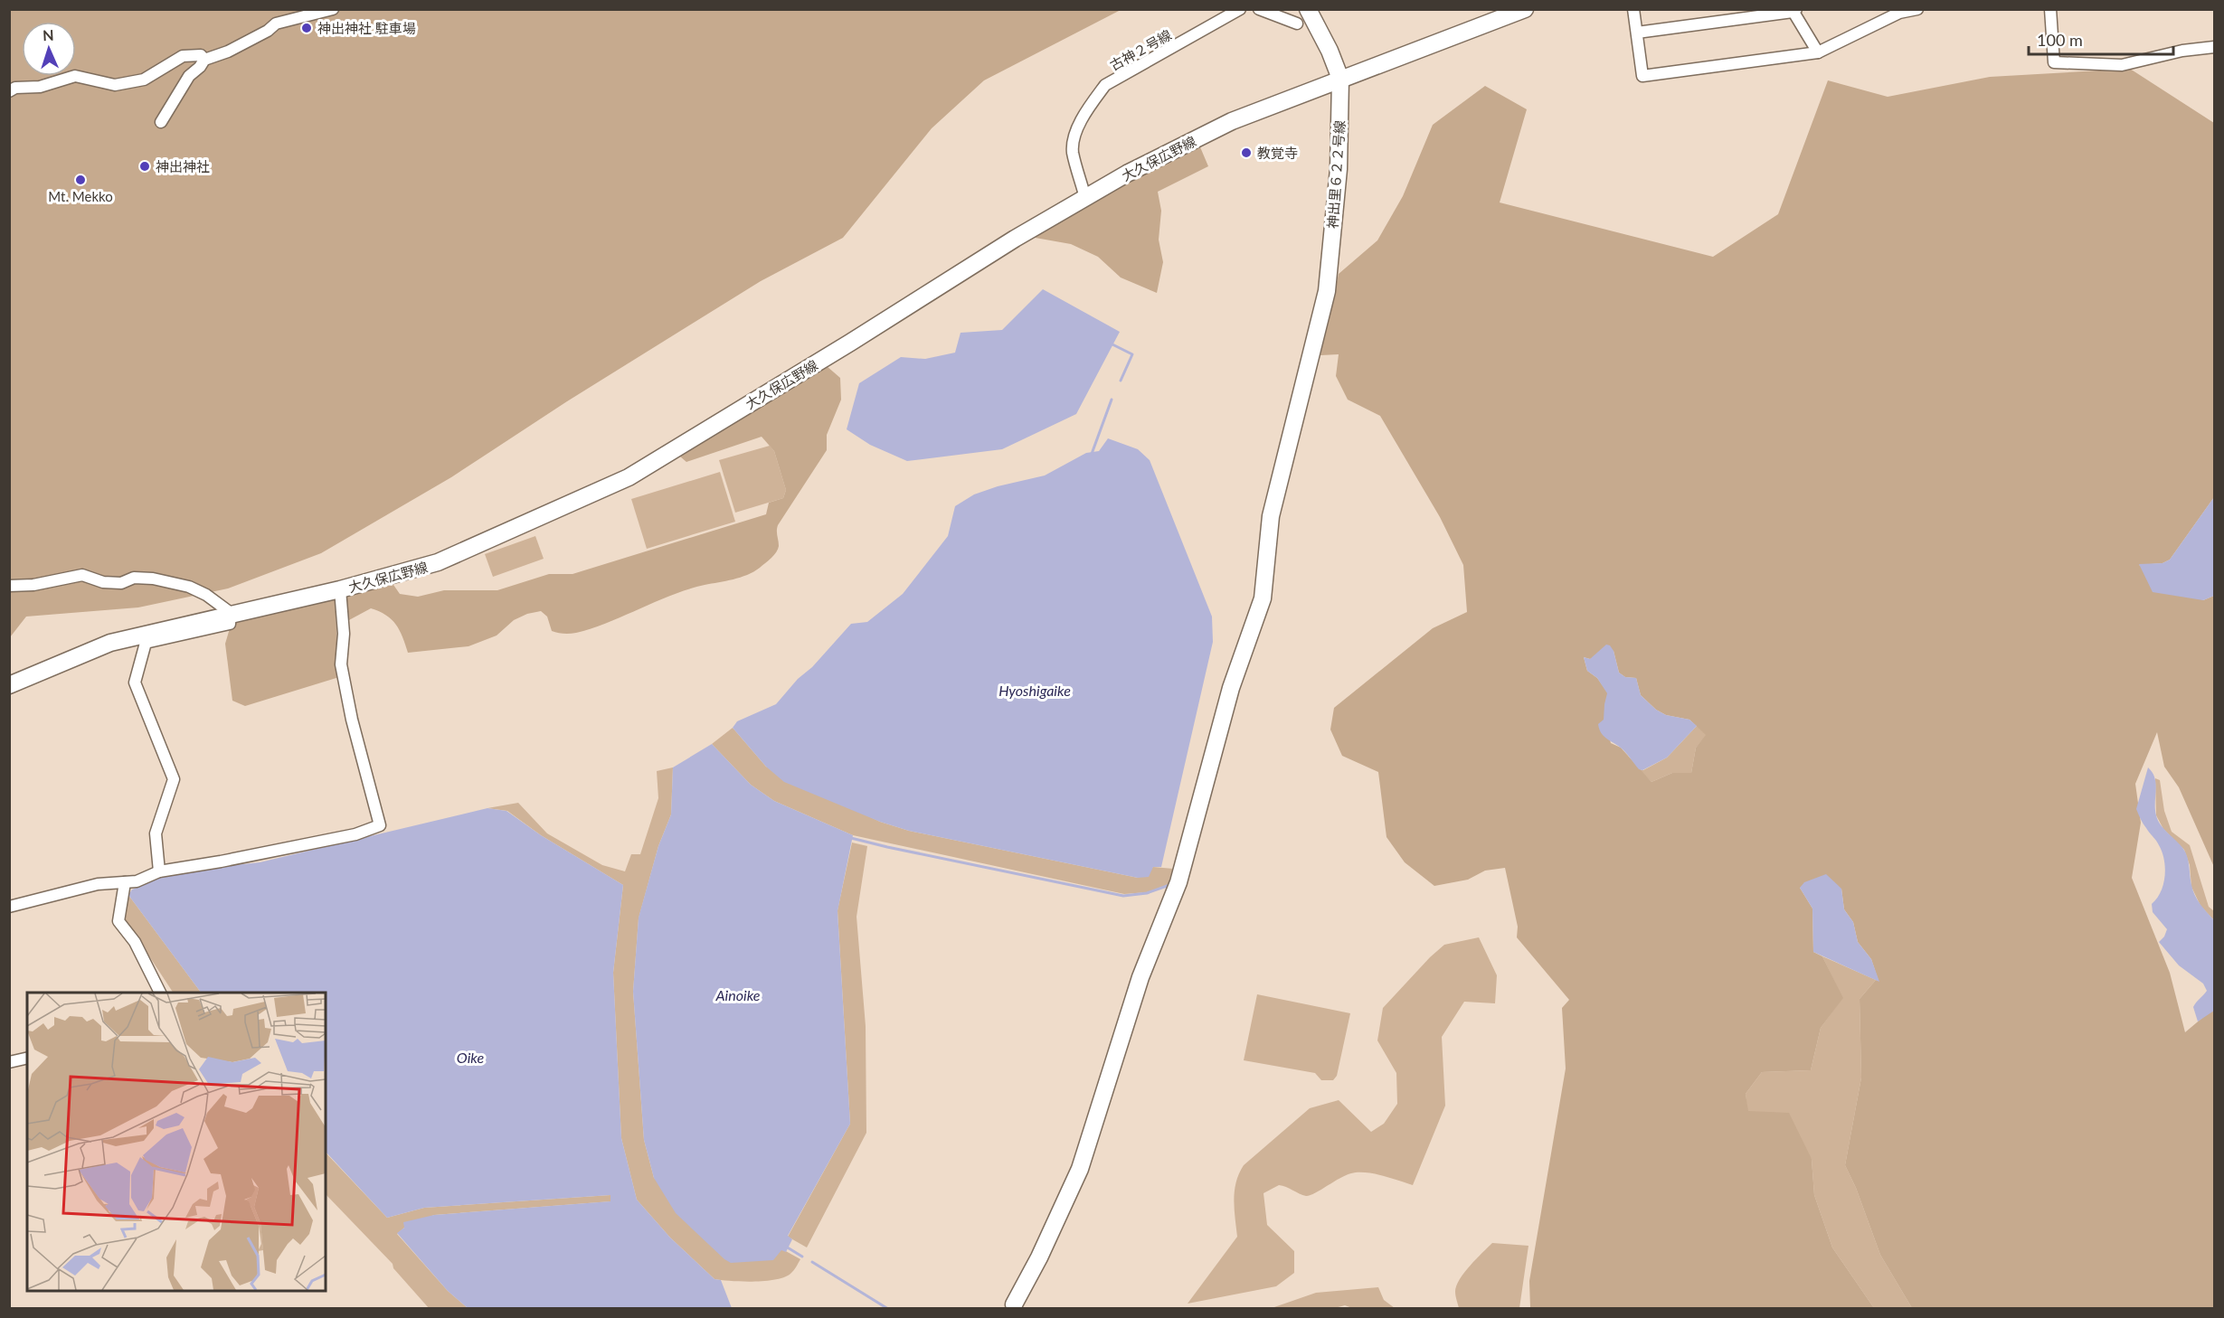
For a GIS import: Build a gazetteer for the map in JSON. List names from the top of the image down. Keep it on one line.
{"streets":{"street":["古神２号線","大久保広野線","神出里６２２号線"]},"crossings":[["古神２号線","大久保広野線"],["大久保広野線","神出里６２２号線"]],"water":["Hyoshigaike","Ainoike","Oike"],"places":["神出神社 駐車場","教覚寺","神出神社","Mt. Mekko"],"scale_bar":"100 m","north":"top"}
